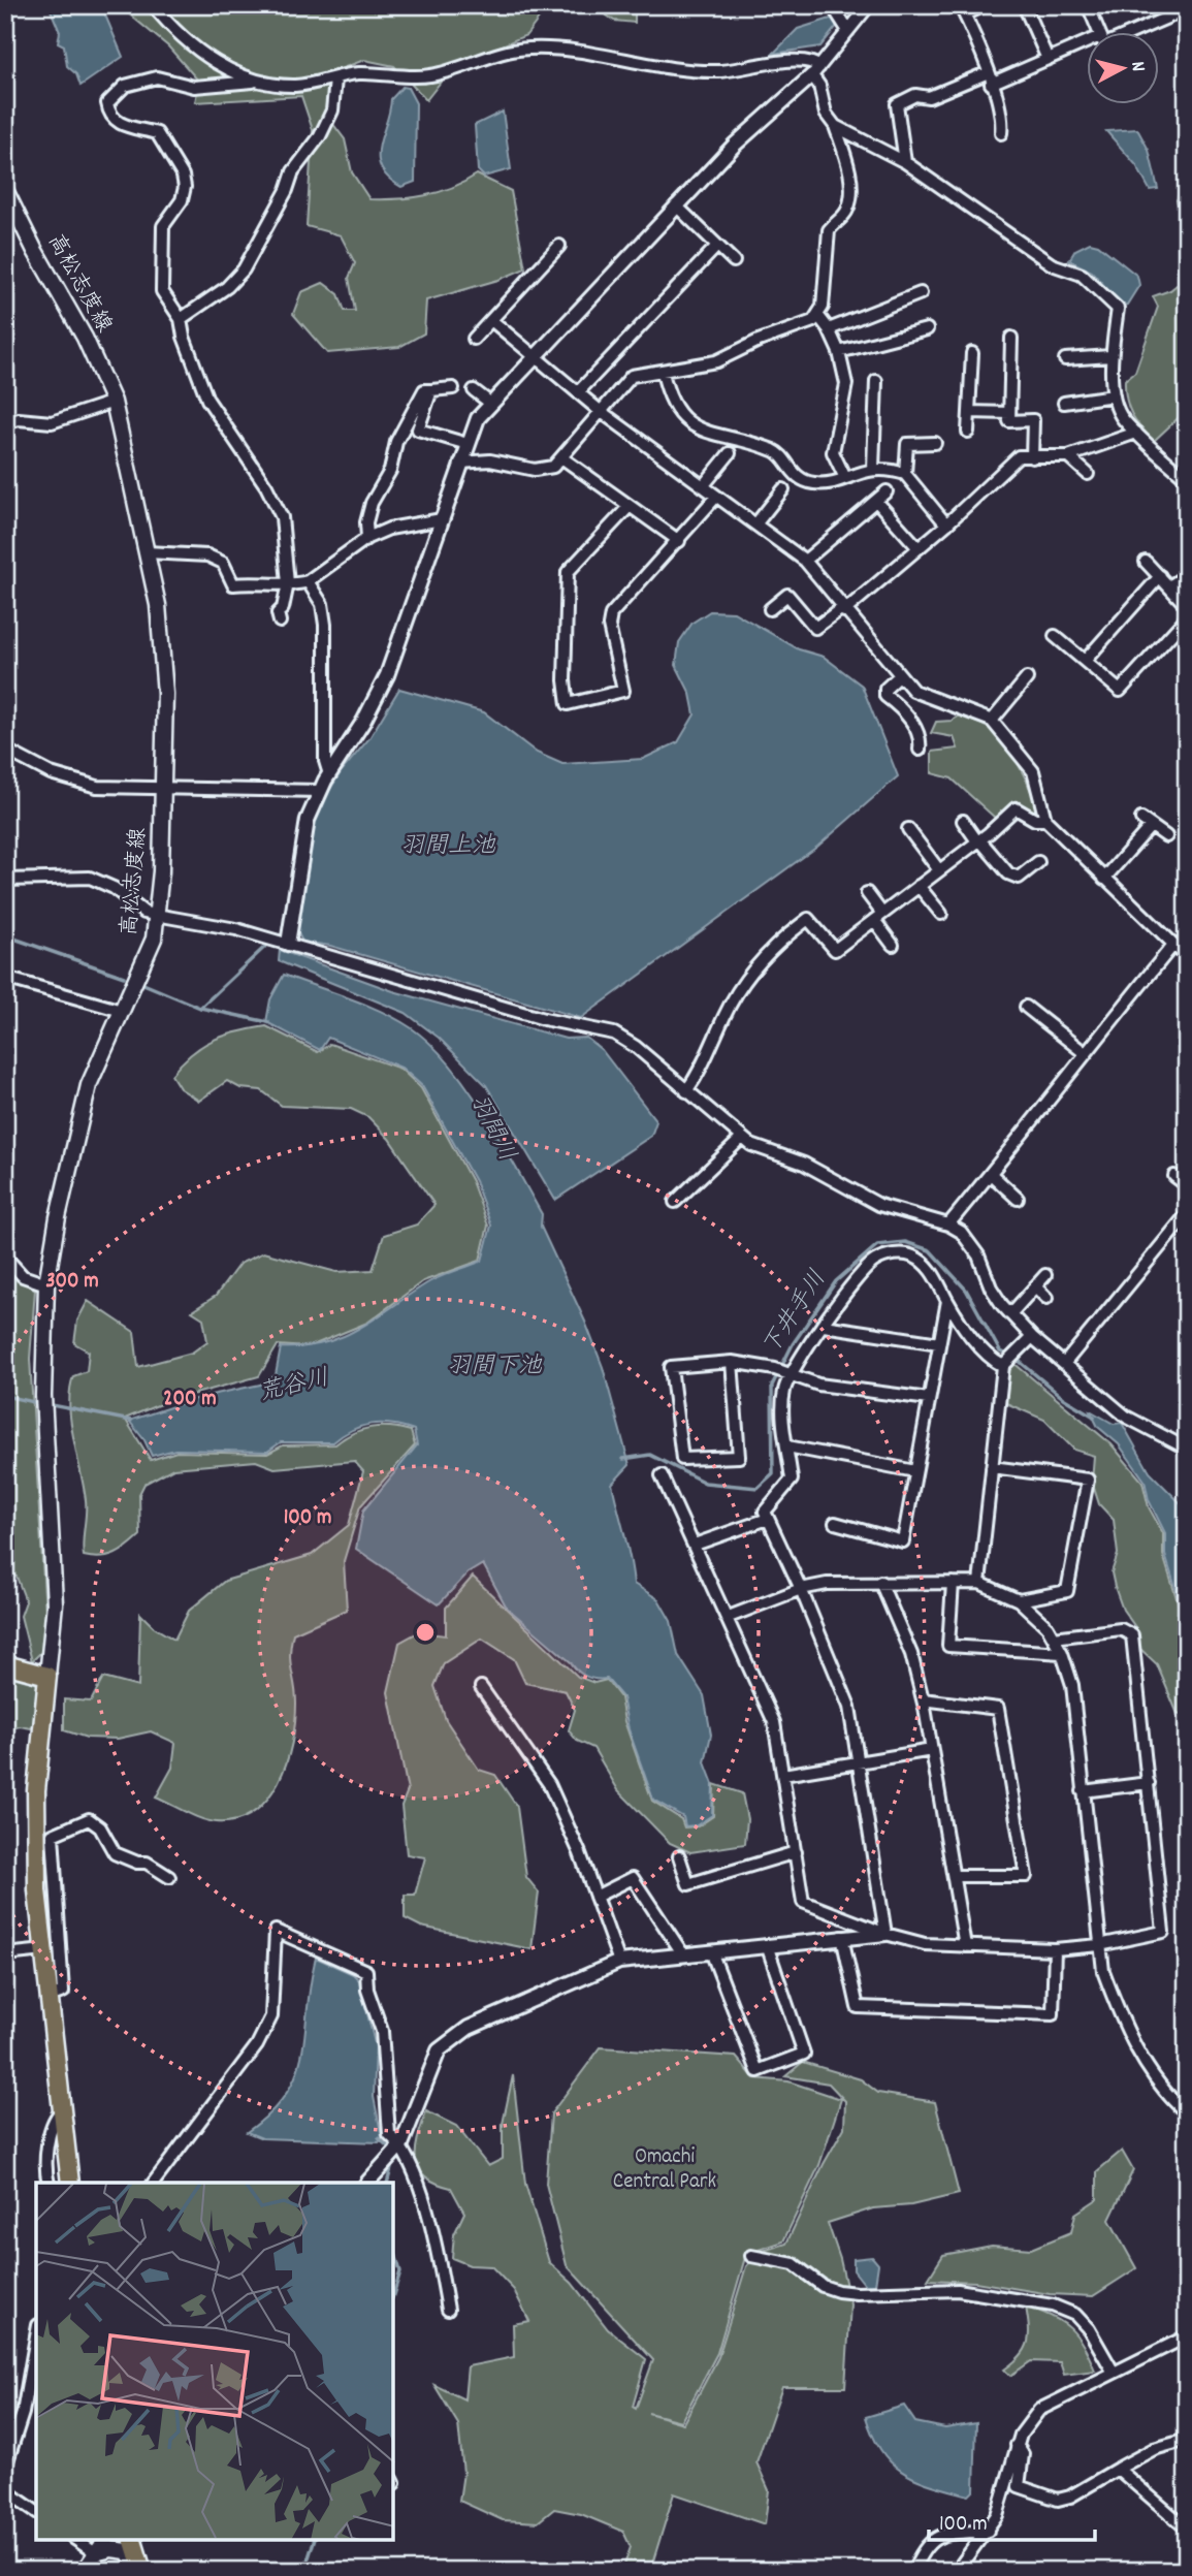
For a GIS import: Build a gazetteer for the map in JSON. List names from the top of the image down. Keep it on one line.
{"streets":{"main road":["高松志度線"]},"water":["羽間上池","羽間川","下井手川","羽間下池","荒谷川"],"parks":["Omachi Central Park"],"scale_bar":"100 m","north":"right","rings":["300 m","200 m","100 m"]}
